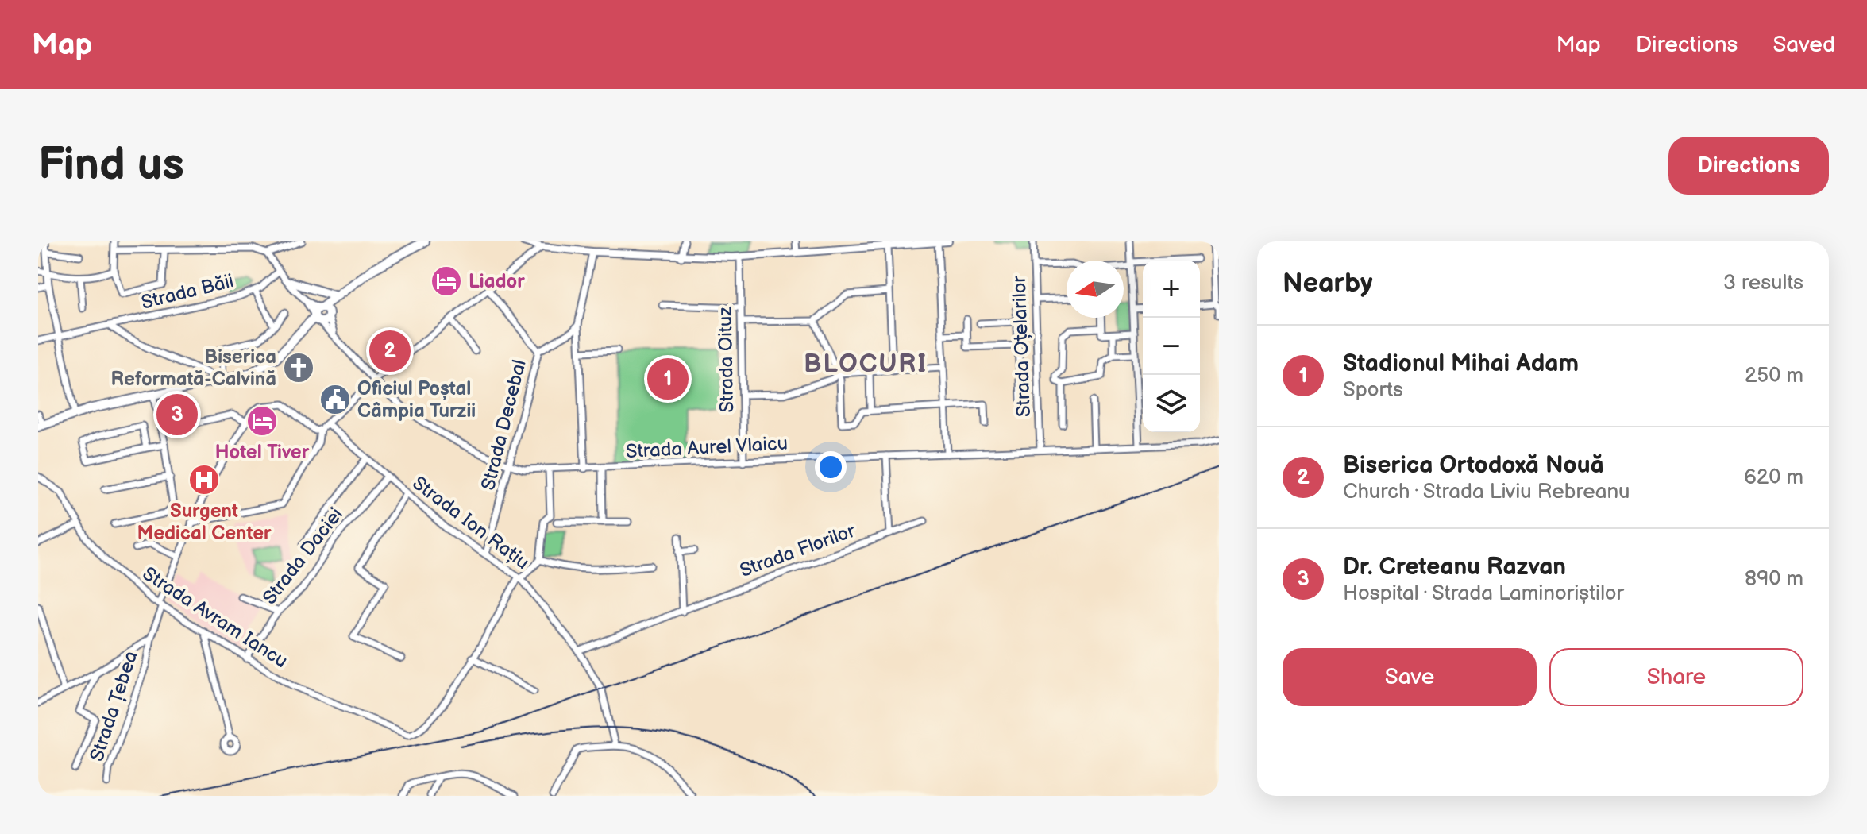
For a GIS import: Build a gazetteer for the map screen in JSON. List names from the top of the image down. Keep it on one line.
{"streets":{"street":["Strada Băii","Strada Oțelarilor","Strada Oituz","Strada Decebal","Strada Aurel Vlaicu","Strada Ion Rațiu","Strada Florilor","Strada Daciei","Strada Avram Iancu","Strada Țebea"]},"crossings":[["Strada Oțelarilor","Strada Aurel Vlaicu"],["Strada Oituz","Strada Aurel Vlaicu"],["Strada Decebal","Strada Aurel Vlaicu"],["Strada Decebal","Strada Ion Rațiu"],["Strada Ion Rațiu","Strada Florilor"],["Strada Ion Rațiu","Strada Daciei"],["Strada Daciei","Strada Avram Iancu"],["Strada Avram Iancu","Strada Țebea"]],"districts":["BLOCURI"],"places":{"hotel":["Liador","Hotel Tiver"],"church":["Biserica Reformată-Calvină"],"public building":["Oficiul Poștal Câmpia Turzii"],"hospital":["Surgent Medical Center"]},"north":"left","page":{"header":"Map","nav":["Map","Directions","Saved"],"buttons":["Directions",["Save","Share"]],"title":"Find us","heading":["Nearby","3 results"],"map_buttons":["+","−"],"list":[{"mark":"1","name":"Stadionul Mihai Adam","note":"Sports","value":"250 m"},{"mark":"2","name":"Biserica Ortodoxă Nouă","note":"Church · Strada Liviu Rebreanu","value":"620 m"},{"mark":"3","name":"Dr. Creteanu Razvan","note":"Hospital · Strada Laminoriștilor","value":"890 m"}],"pins":["2","1","3"]}}
